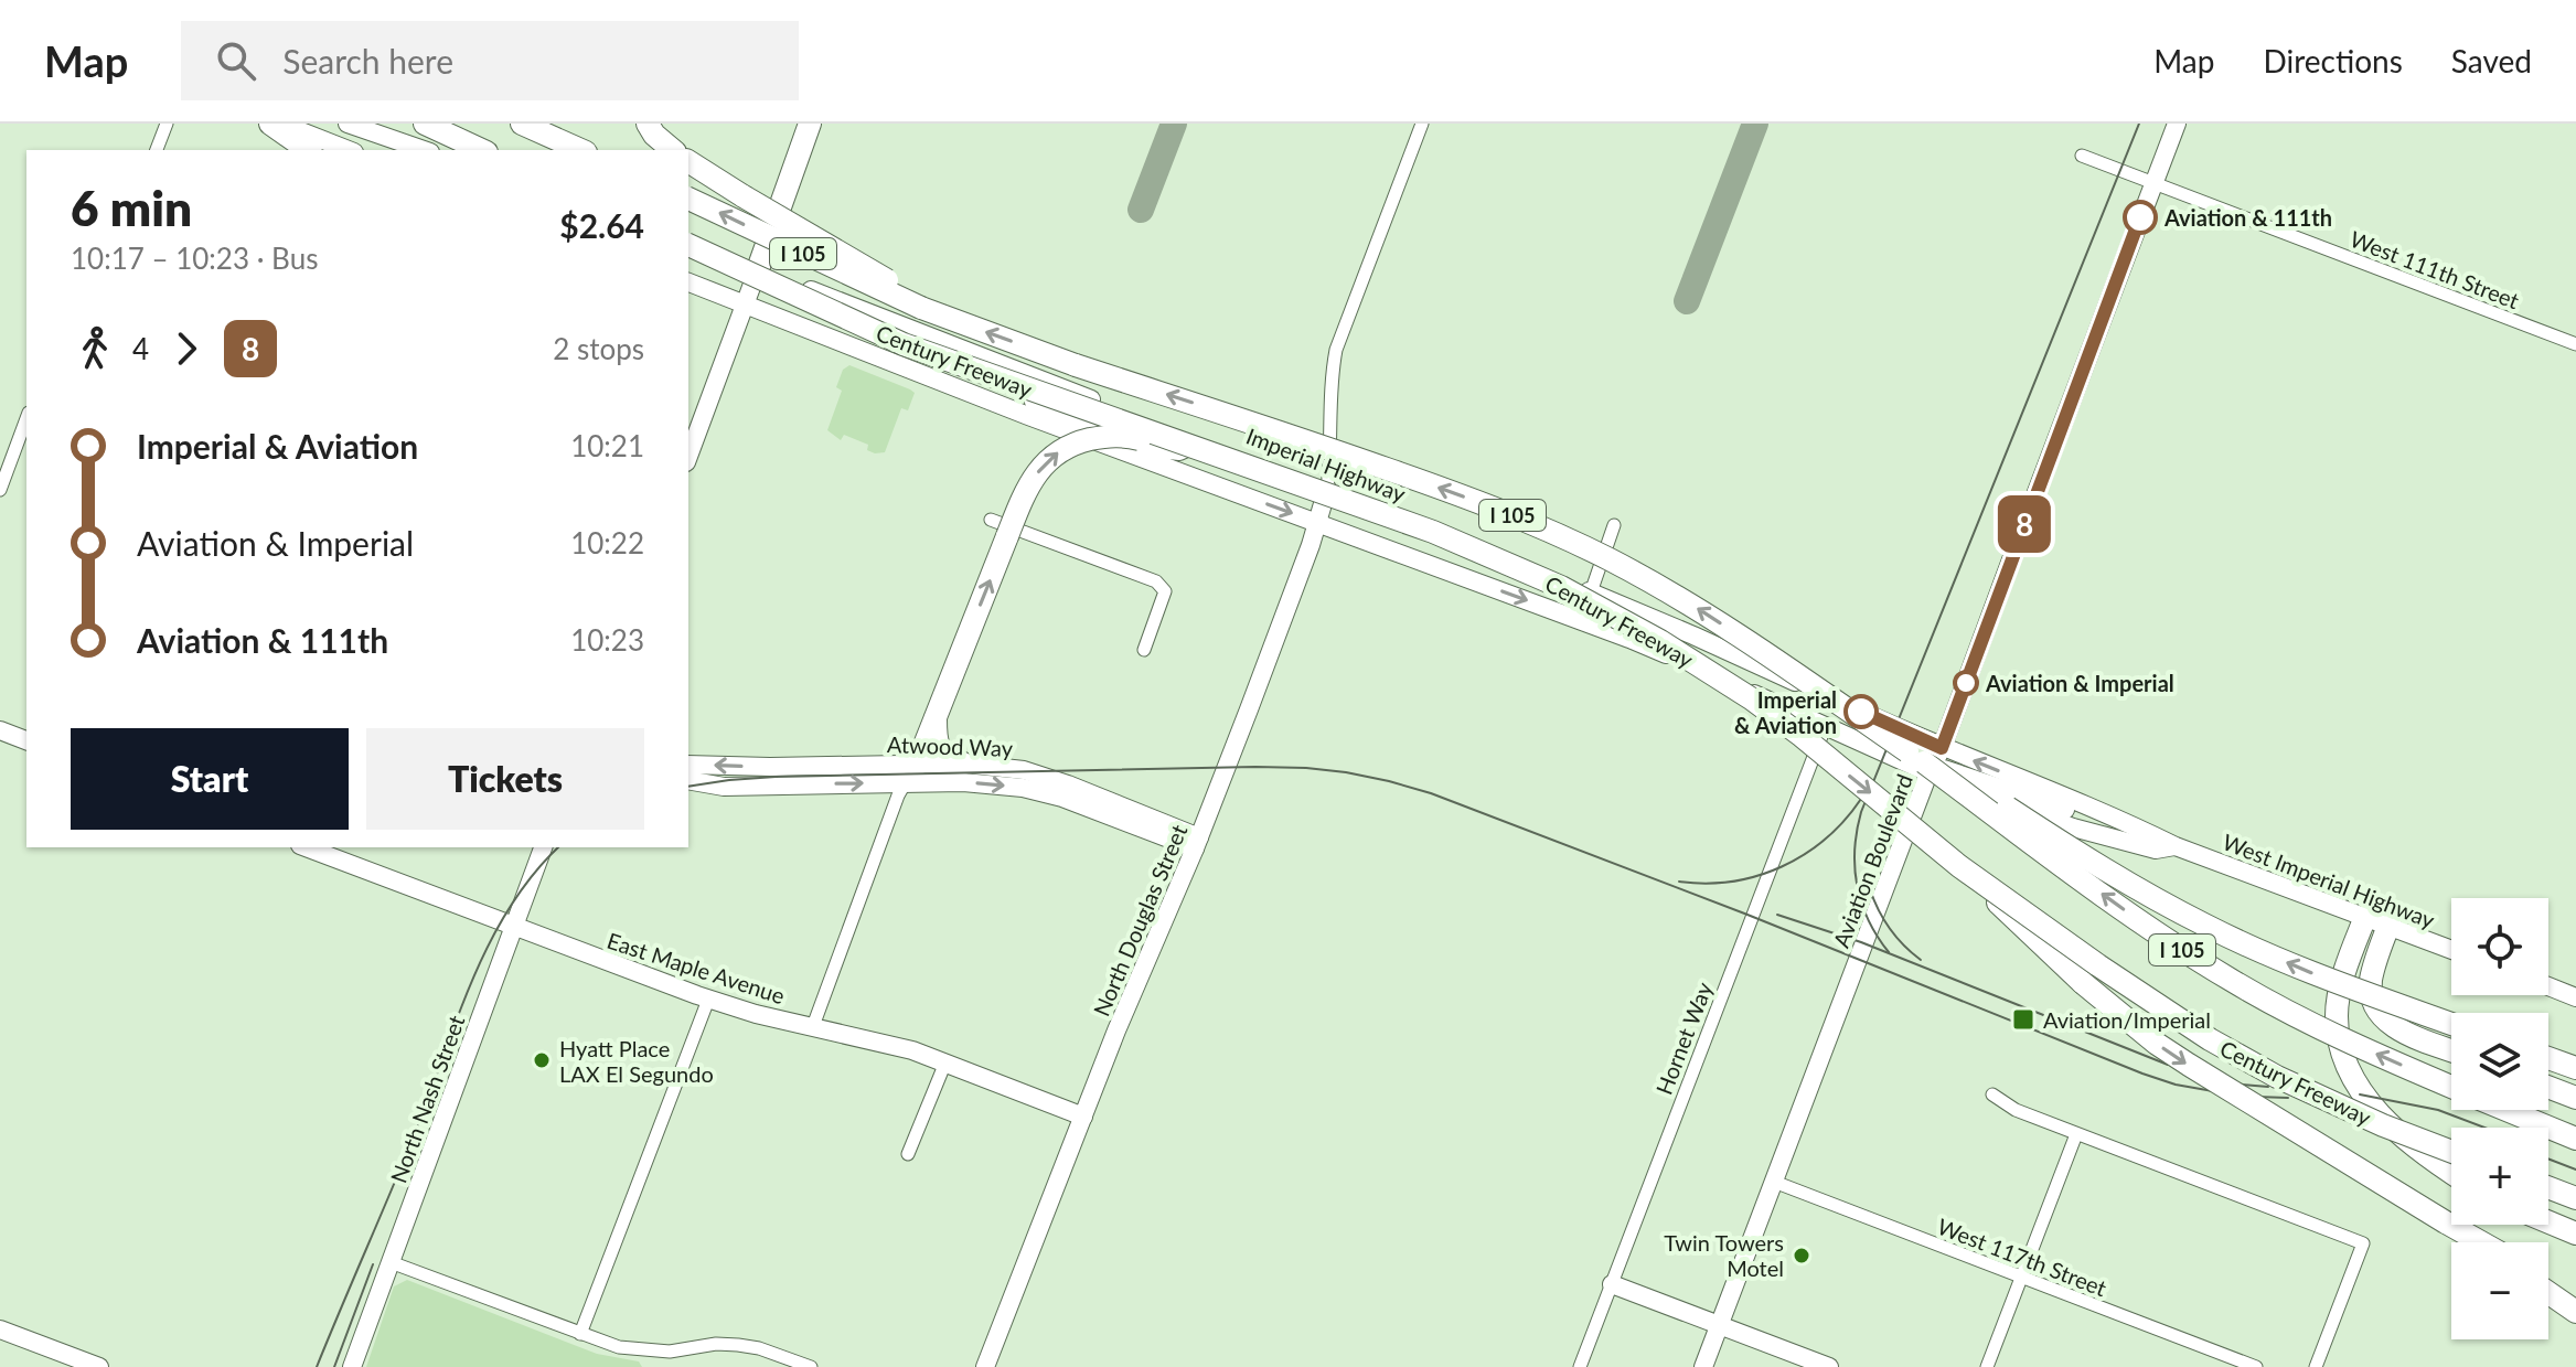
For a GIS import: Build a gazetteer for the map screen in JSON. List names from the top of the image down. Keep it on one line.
{"streets":{"highway":["I 105","Century Freeway"],"main road":["Imperial Highway","Atwood Way","Aviation Boulevard","West Imperial Highway","North Douglas Street","East Maple Avenue","North Nash Street"],"street":["West 111th Street","Hornet Way","West 117th Street"]},"crossings":[["West 111th Street","Aviation Boulevard"],["Century Freeway","Imperial Highway"],["Century Freeway","Aviation Boulevard"],["Century Freeway","West Imperial Highway"],["Imperial Highway","Aviation Boulevard"],["Imperial Highway","West Imperial Highway"],["Imperial Highway","North Douglas Street"],["Atwood Way","North Douglas Street"],["Aviation Boulevard","West Imperial Highway"],["Aviation Boulevard","West 117th Street"],["North Douglas Street","East Maple Avenue"],["East Maple Avenue","North Nash Street"]],"places":{"other":["Aviation & 111th","Aviation & Imperial","Imperial & Aviation","Hyatt Place LAX El Segundo","Twin Towers Motel"],"transit":["Aviation/Imperial"]},"lines":["bus line 8"],"page":{"header":"Map","search":"Search here","nav":["Map","Directions","Saved"],"on_map":"8","heading":["6 min","10:17 – 10:23 · Bus","$2.64"],"legs":["4","8","2 stops"],"list":[{"name":"Imperial & Aviation","value":"10:21"},{"name":"Aviation & Imperial","value":"10:22"},{"name":"Aviation & 111th","value":"10:23"}],"buttons":["Start","Tickets"],"map_buttons":["+","−"]}}
